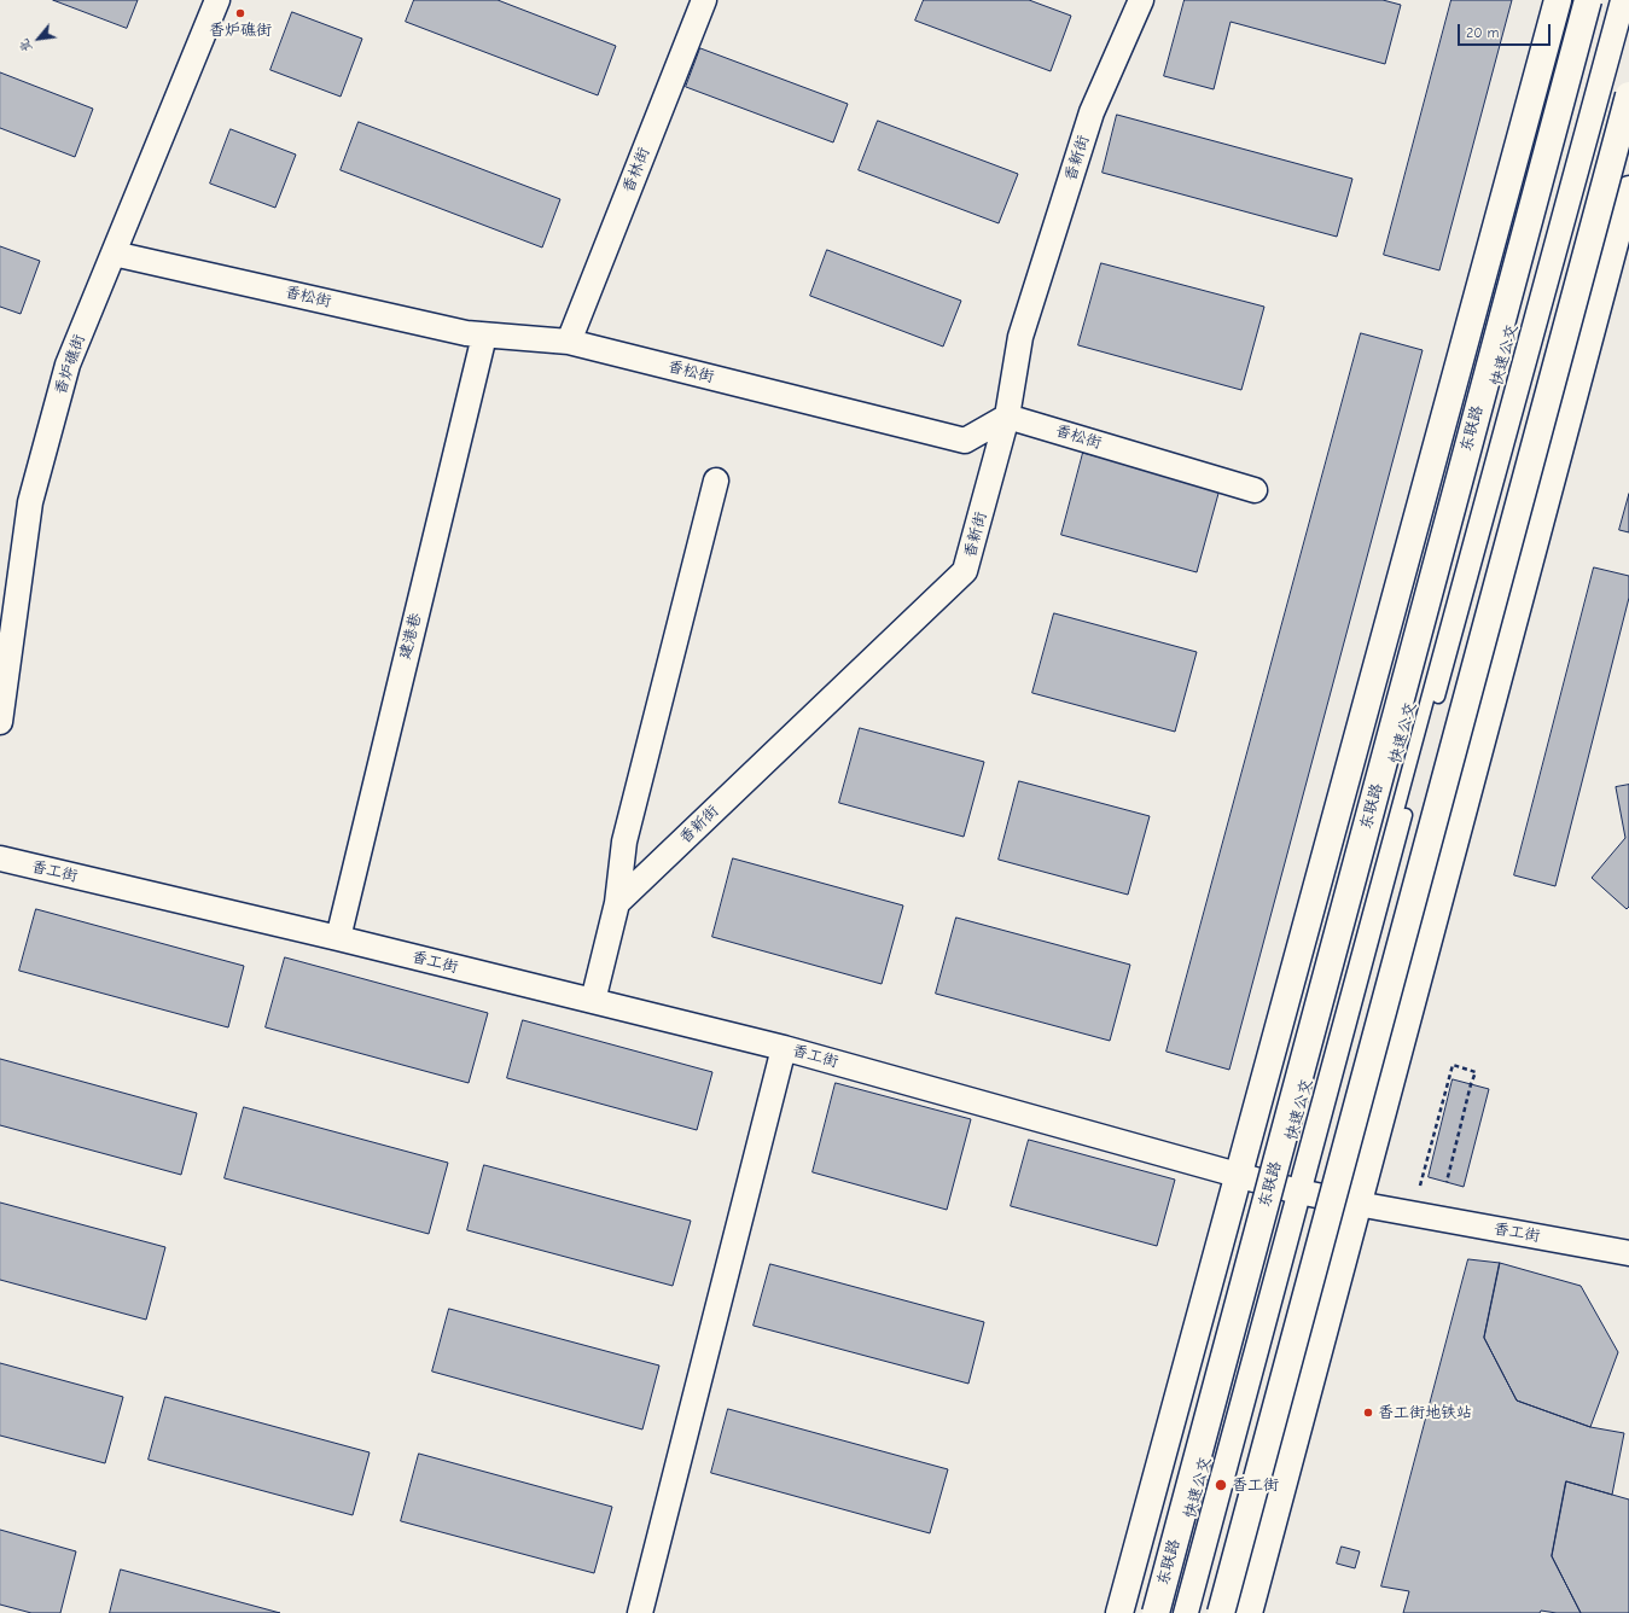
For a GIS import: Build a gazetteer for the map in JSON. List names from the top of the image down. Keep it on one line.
{"streets":{"main road":["东联路"],"street":["香新街","香林街","香松街","香炉礁街","建港巷","香工街"],"lane":["快速公交"]},"crossings":[["香新街","香松街"],["香林街","香松街"],["香松街","香炉礁街"],["香松街","建港巷"],["快速公交","香工街"],["建港巷","香工街"]],"places":["香炉礁街","香工街地铁站","香工街"],"scale_bar":"20 m","north":"bottom left"}
